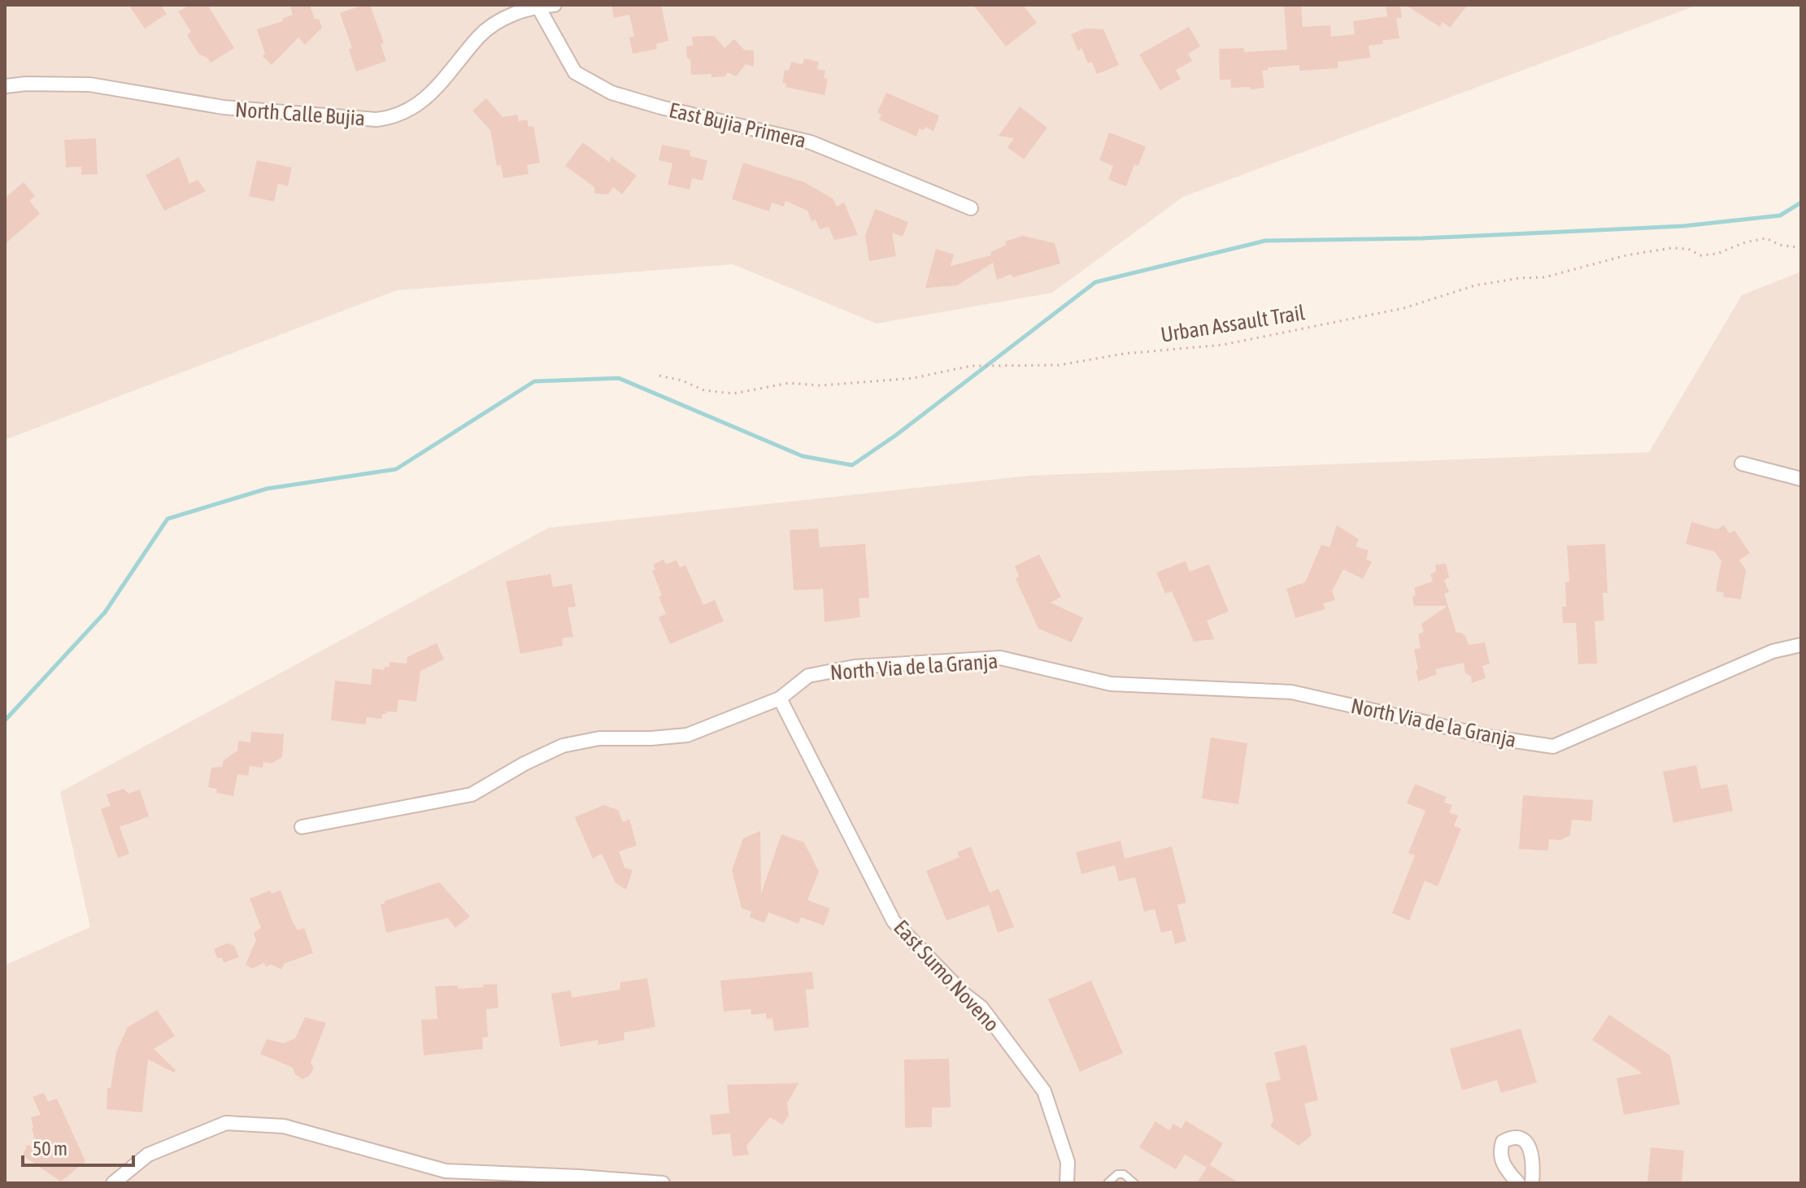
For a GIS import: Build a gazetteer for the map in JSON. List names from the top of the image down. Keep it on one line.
{"streets":{"street":["North Calle Bujia","East Bujia Primera","North Via de la Granja","East Sumo Noveno"],"path":["Urban Assault Trail"]},"crossings":[["North Calle Bujia","East Bujia Primera"],["North Via de la Granja","East Sumo Noveno"]],"scale_bar":"50 m"}
